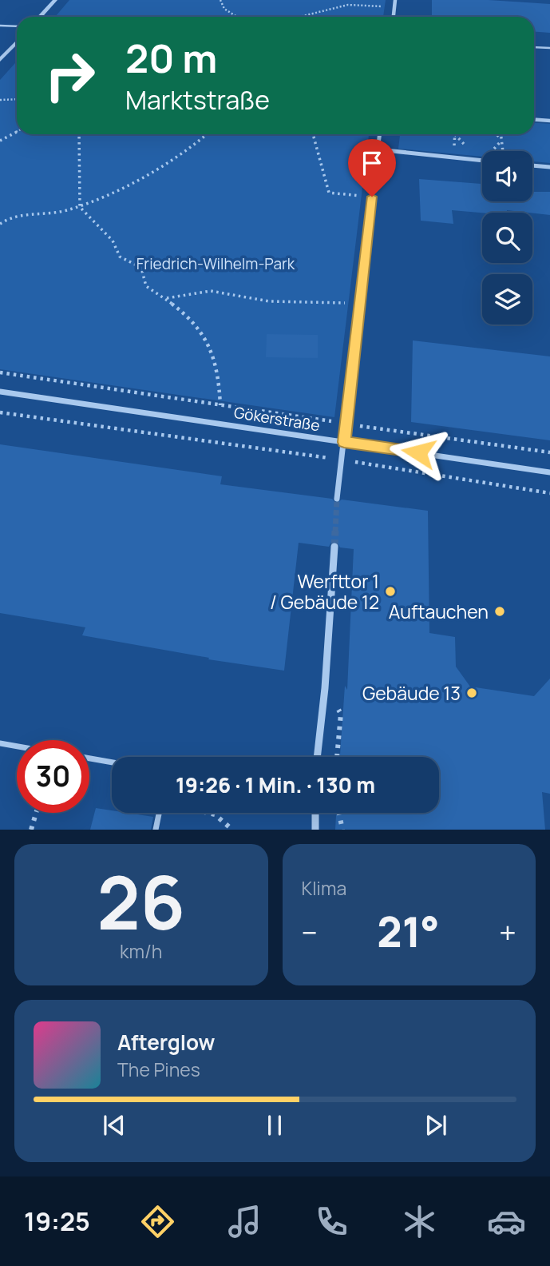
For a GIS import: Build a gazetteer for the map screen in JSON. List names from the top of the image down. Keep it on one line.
{"streets":{"street":["Gökerstraße"]},"parks":["Friedrich-Wilhelm-Park"],"places":["Werfttor 1 / Gebäude 12","Auftauchen","Gebäude 13"],"page":{"turn":["20 m","Marktstraße"],"limit":"30","trip":"19:26 · 1 Min. · 130 m","tile":[["26","km/h"],"Klima"],"heat":["−","21°","+"],"song":["Afterglow","The Pines"],"tabs":"19:25"}}
